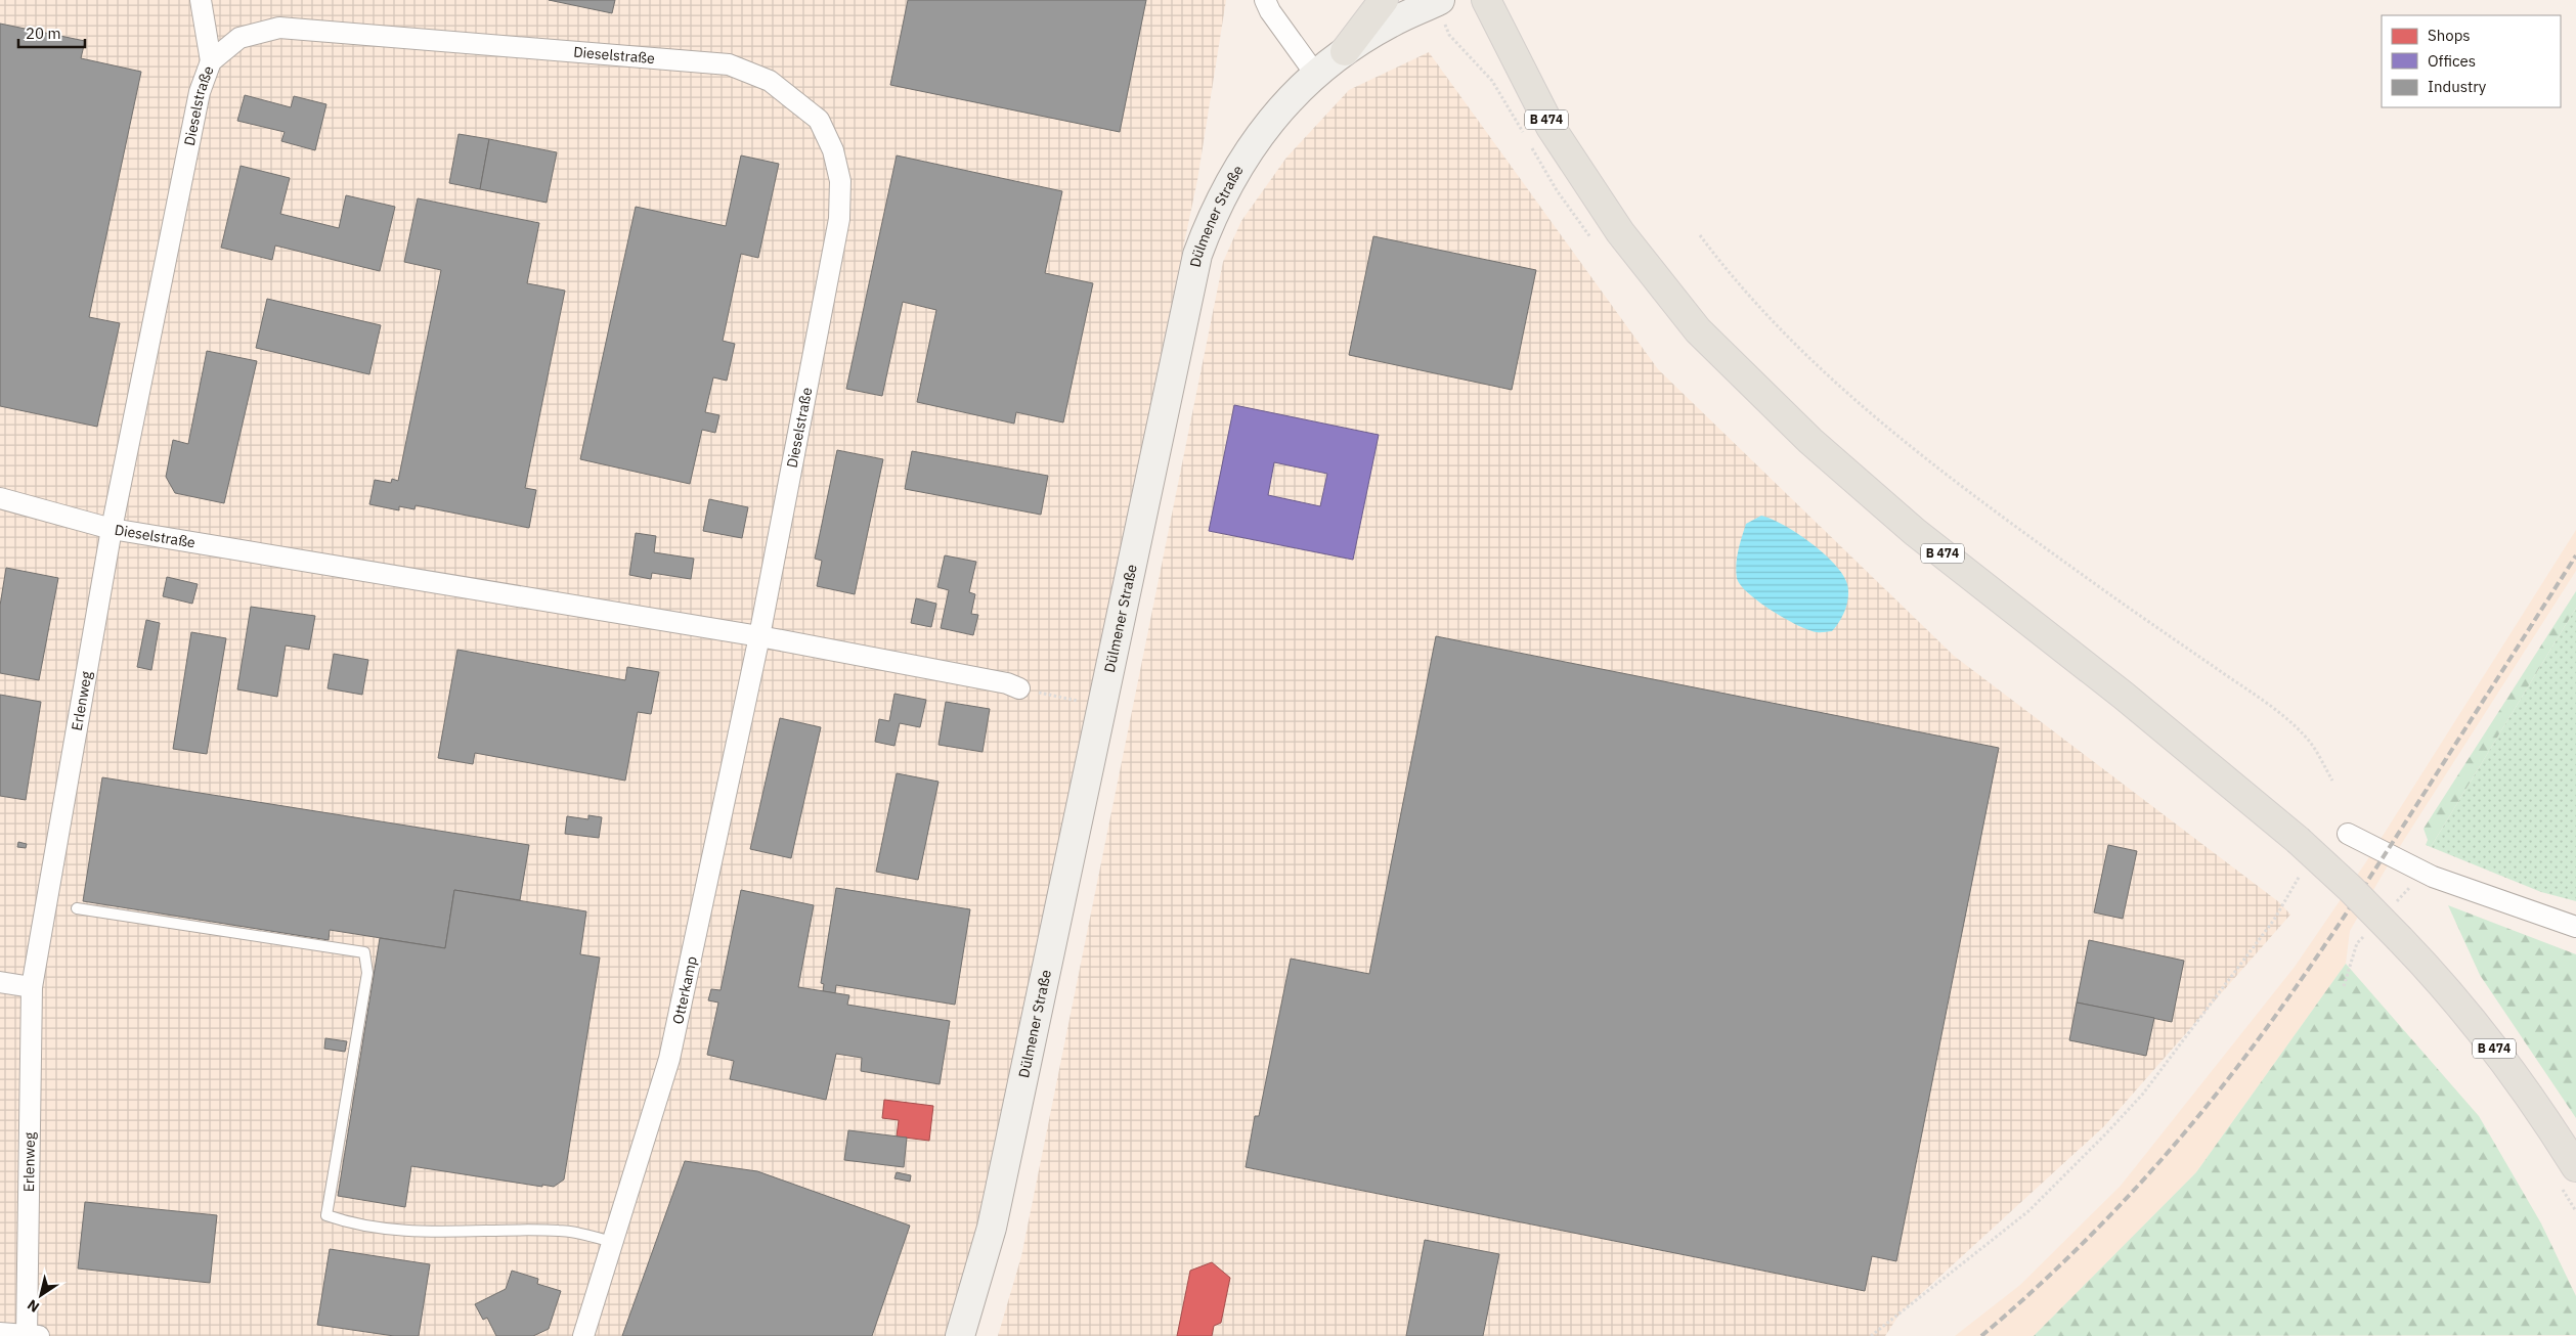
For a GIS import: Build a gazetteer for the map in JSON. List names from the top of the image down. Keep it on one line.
{"streets":{"main road":["B 474"],"street":["Dieselstraße","Dülmener Straße","Erlenweg","Otterkamp"]},"crossings":[["Dieselstraße","Erlenweg"],["Dieselstraße","Otterkamp"]],"legend":["Shops","Offices","Industry"],"scale_bar":"20 m","north":"bottom left"}
